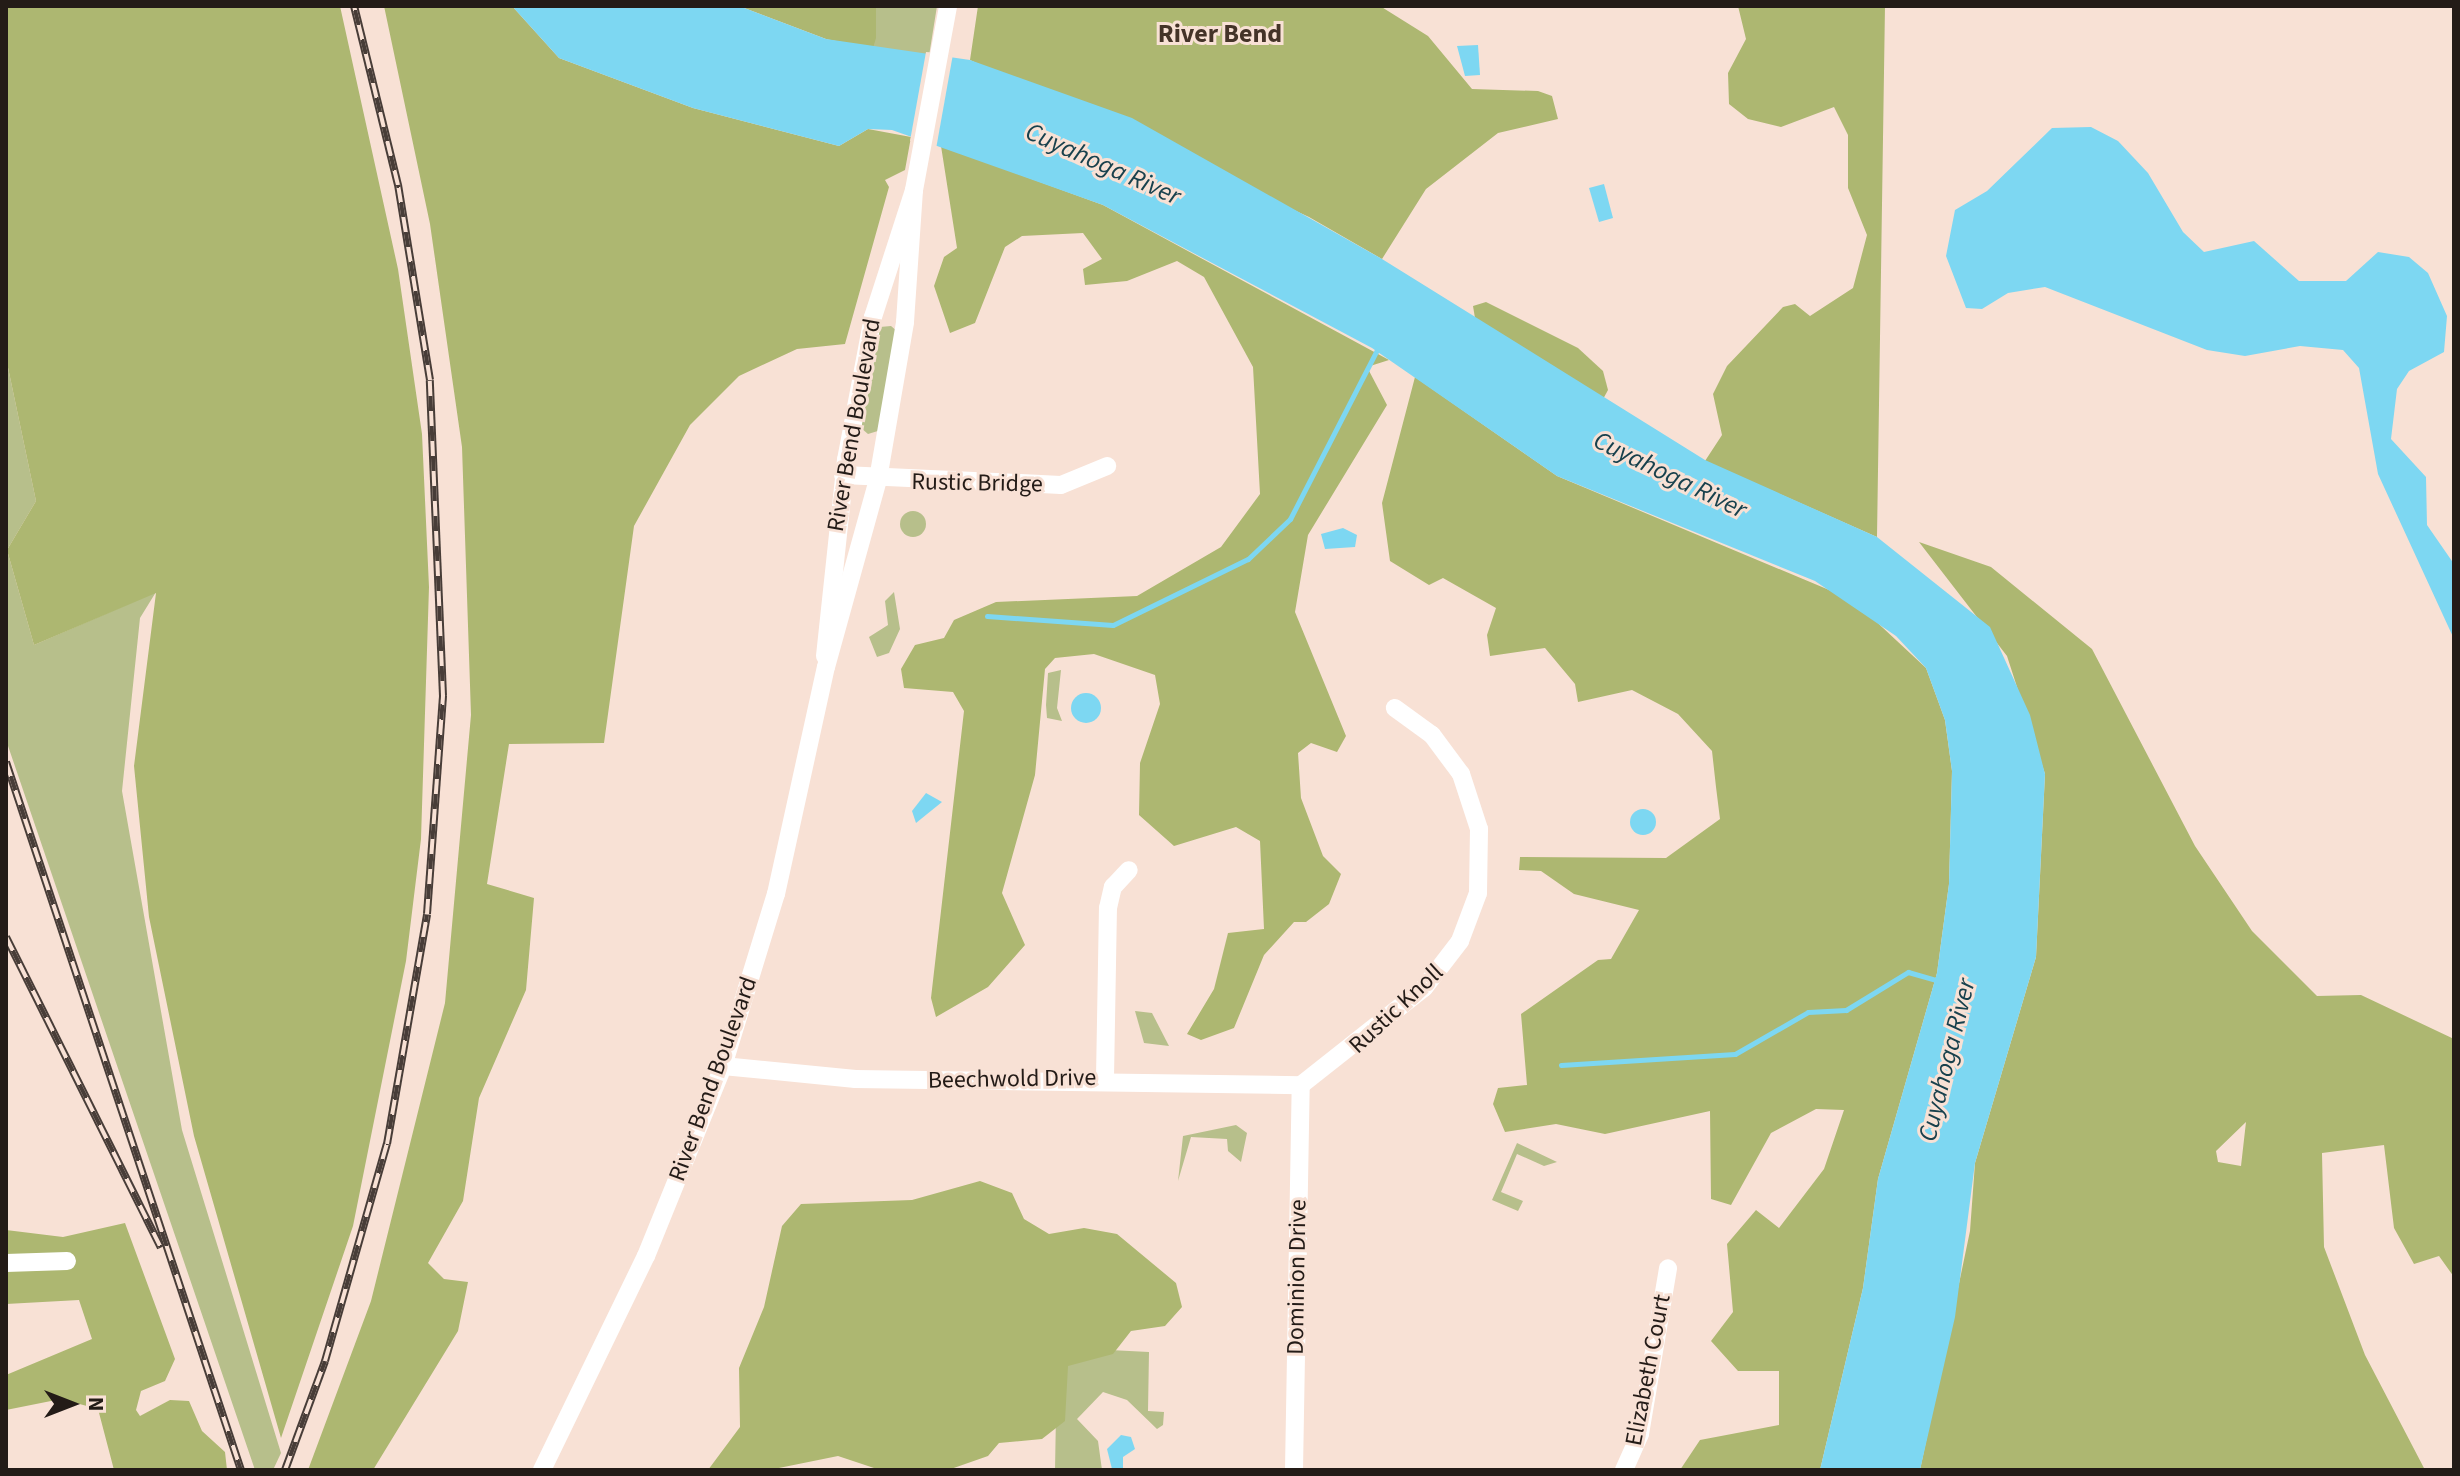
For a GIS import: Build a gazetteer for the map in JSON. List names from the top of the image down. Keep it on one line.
{"streets":{"street":["River Bend Boulevard","Rustic Bridge","Rustic Knoll","Beechwold Drive","Dominion Drive","Elizabeth Court"]},"crossings":[["River Bend Boulevard","Rustic Bridge"],["River Bend Boulevard","Beechwold Drive"],["Rustic Knoll","Beechwold Drive"],["Rustic Knoll","Dominion Drive"],["Beechwold Drive","Dominion Drive"]],"districts":["River Bend"],"water":["Cuyahoga River"],"north":"right"}
